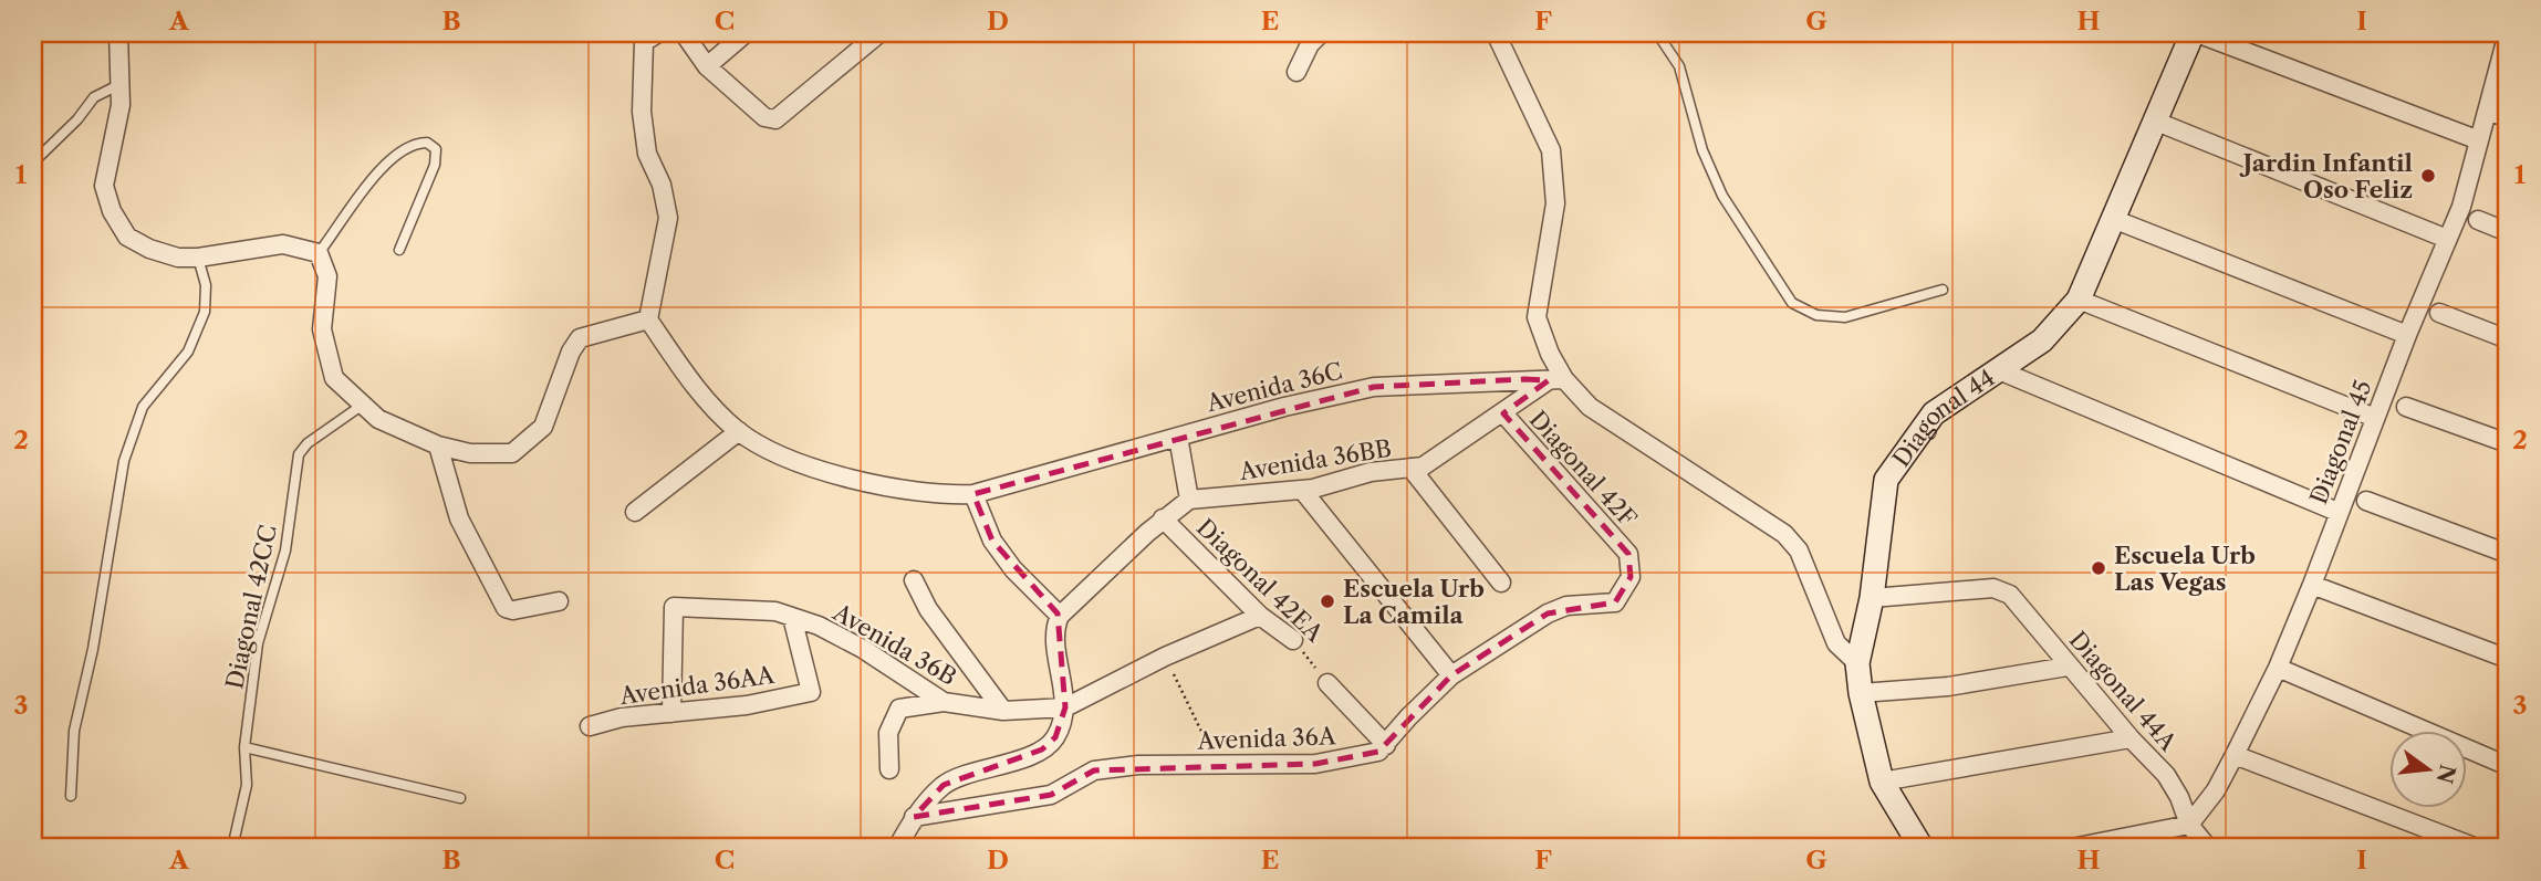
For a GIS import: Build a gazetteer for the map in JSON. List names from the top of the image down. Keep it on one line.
{"streets":{"main road":["Diagonal 44"],"street":["Avenida 36C","Diagonal 45","Avenida 36BB","Diagonal 42F","Diagonal 42EA","Avenida 36B","Avenida 36AA","Diagonal 44A","Avenida 36A"],"lane":["Diagonal 42CC"]},"crossings":[["Avenida 36C","Avenida 36BB"],["Diagonal 44","Diagonal 44A"],["Diagonal 45","Diagonal 44A"],["Avenida 36BB","Diagonal 42F"],["Diagonal 42EA","Avenida 36B"],["Avenida 36B","Avenida 36AA"]],"places":["Jardin Infantil Oso Feliz","Escuela Urb Las Vegas","Escuela Urb La Camila"],"north":"right","grid":{"columns":["A","B","C","D","E","F","G","H","I"],"rows":["1","2","3"]}}
